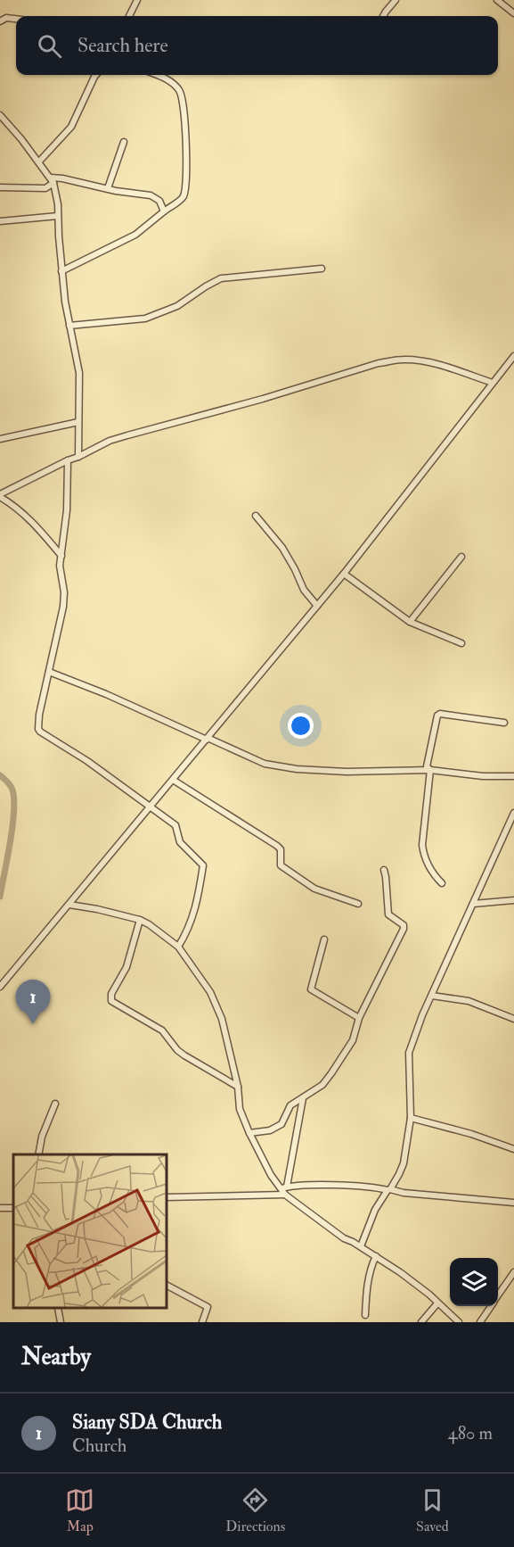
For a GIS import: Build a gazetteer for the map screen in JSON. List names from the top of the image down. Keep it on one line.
{"page":{"search":"Search here","pins":"1","heading":"Nearby","list":[{"mark":"1","name":"Siany SDA Church","note":"Church","value":"480 m"}],"nav":["Map","Directions","Saved"]}}
